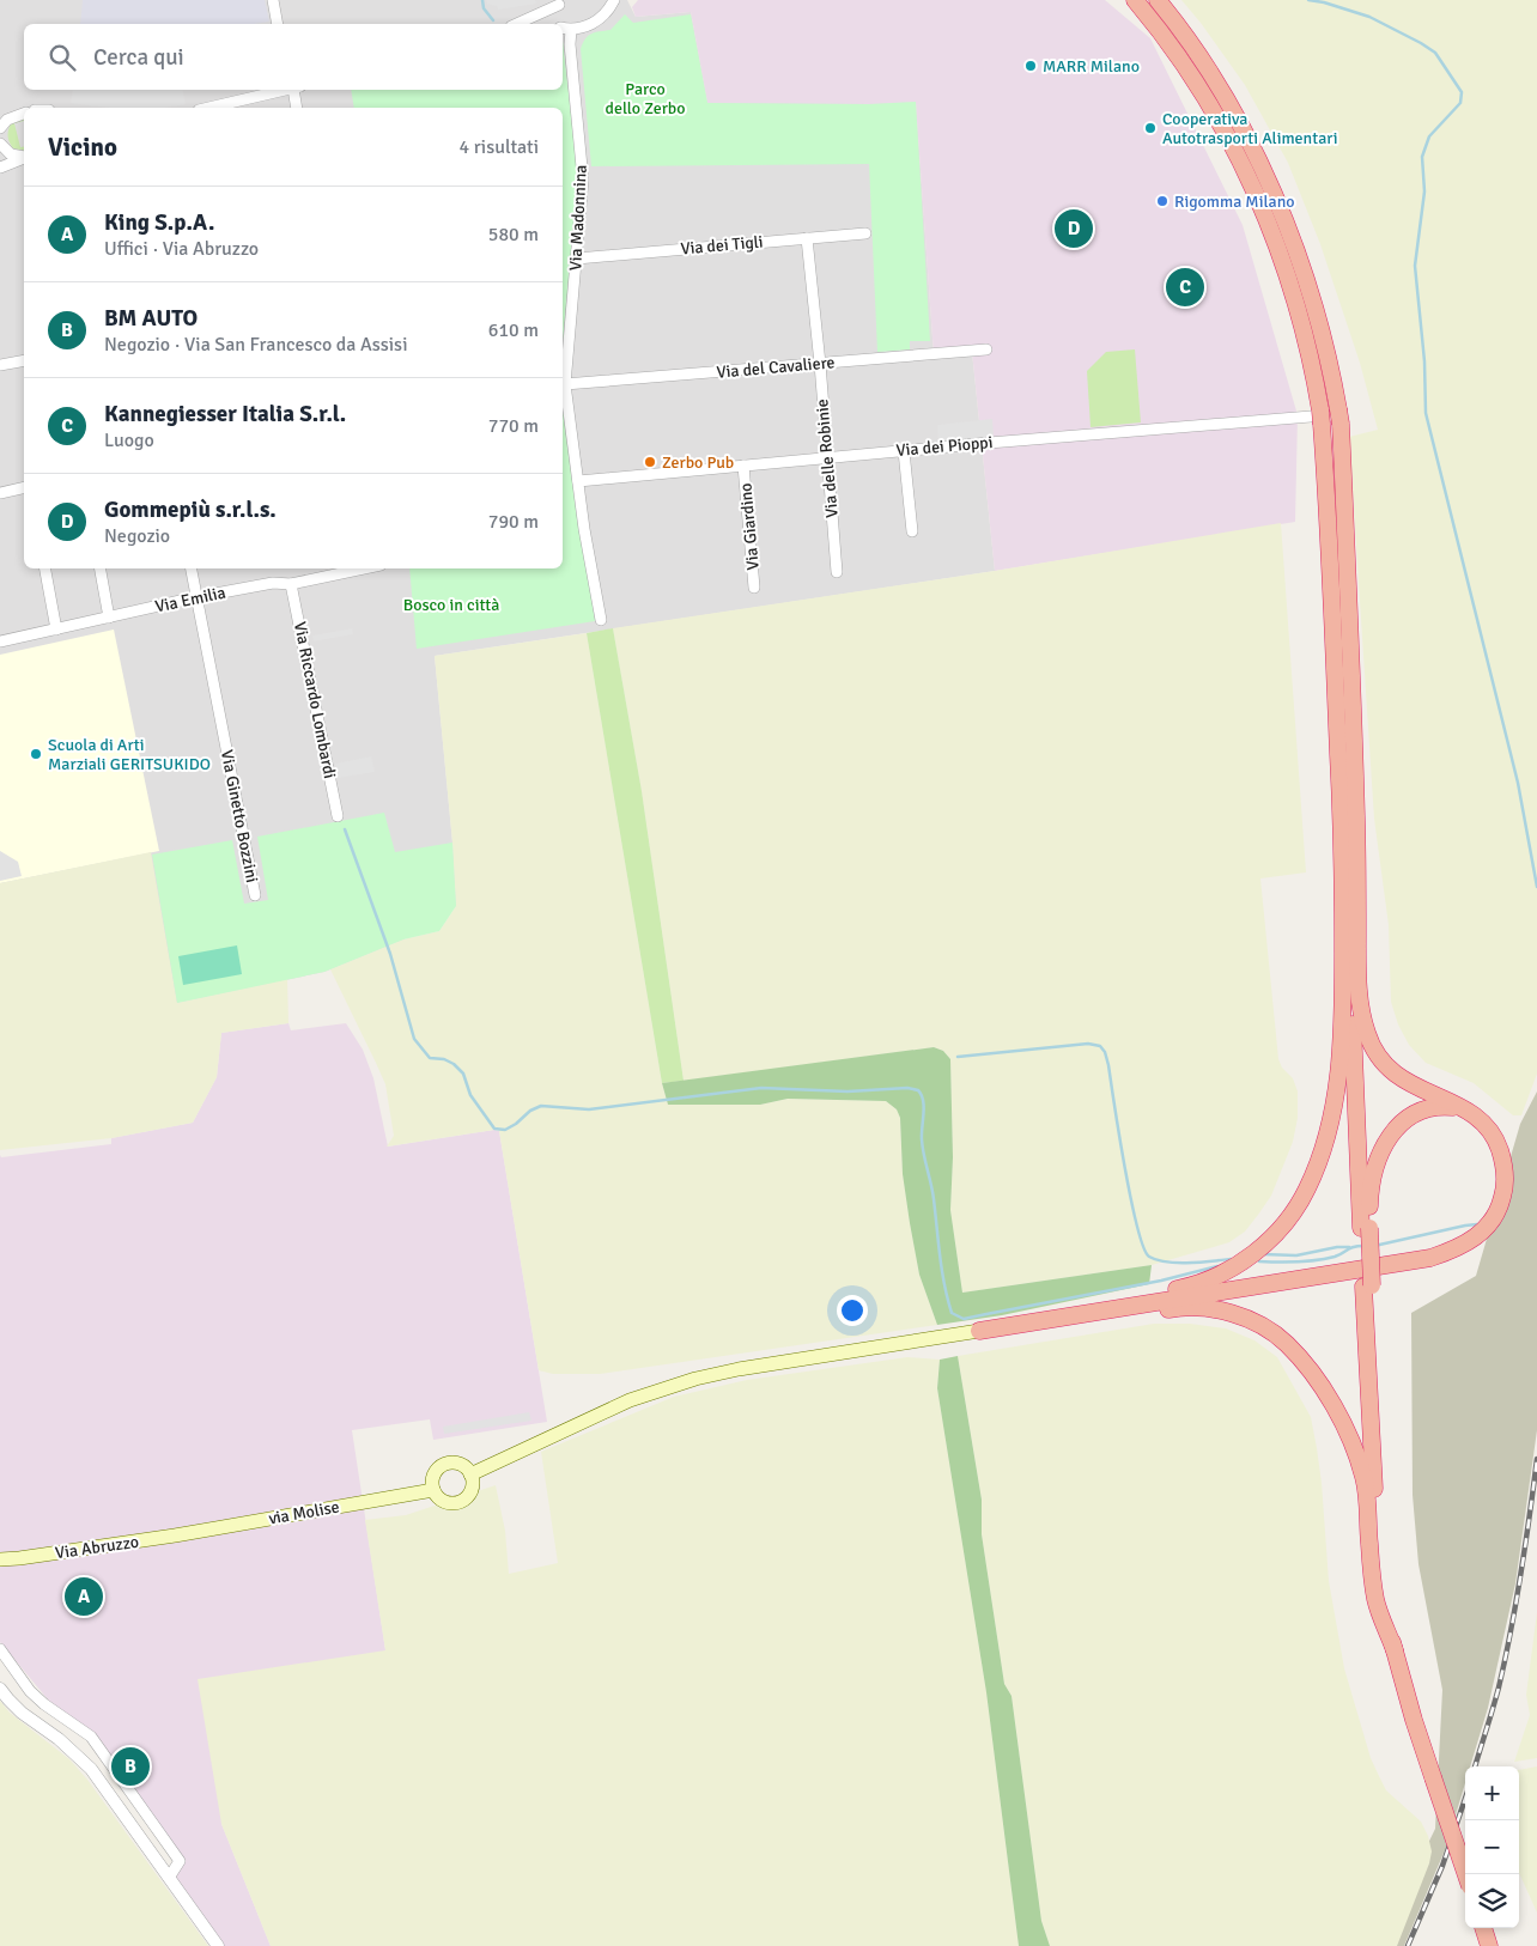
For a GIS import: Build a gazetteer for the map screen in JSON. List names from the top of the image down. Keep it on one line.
{"streets":{"main road":["via Molise","Via Abruzzo"],"street":["Via Madonnina","Via dei Tigli","Via del Cavaliere","Via dei Pioppi","Via delle Robinie","Via Giardino","Via Emilia","Via Riccardo Lombardi","Via Ginetto Bozzini"]},"crossings":[["Via Madonnina","Via dei Tigli"],["Via Madonnina","Via del Cavaliere"],["Via Madonnina","Via dei Pioppi"],["Via dei Tigli","Via delle Robinie"],["Via del Cavaliere","Via delle Robinie"],["Via dei Pioppi","Via delle Robinie"],["Via dei Pioppi","Via Giardino"],["Via Emilia","Via Riccardo Lombardi"],["Via Emilia","Via Ginetto Bozzini"],["via Molise","Via Abruzzo"]],"parks":["Parco dello Zerbo","Bosco in città"],"places":["MARR Milano","Cooperativa Autotrasporti Alimentari","Rigomma Milano","Zerbo Pub","Scuola di Arti Marziali GERITSUKIDO"],"page":{"search":"Cerca qui","heading":["Vicino","4 risultati"],"list":[{"mark":"A","name":"King S.p.A.","note":"Uffici · Via Abruzzo","value":"580 m"},{"mark":"B","name":"BM AUTO","note":"Negozio · Via San Francesco da Assisi","value":"610 m"},{"mark":"C","name":"Kannegiesser Italia S.r.l.","note":"Luogo","value":"770 m"},{"mark":"D","name":"Gommepiù s.r.l.s.","note":"Negozio","value":"790 m"}],"pins":["D","C","A","B"],"map_buttons":["+","−"]}}
